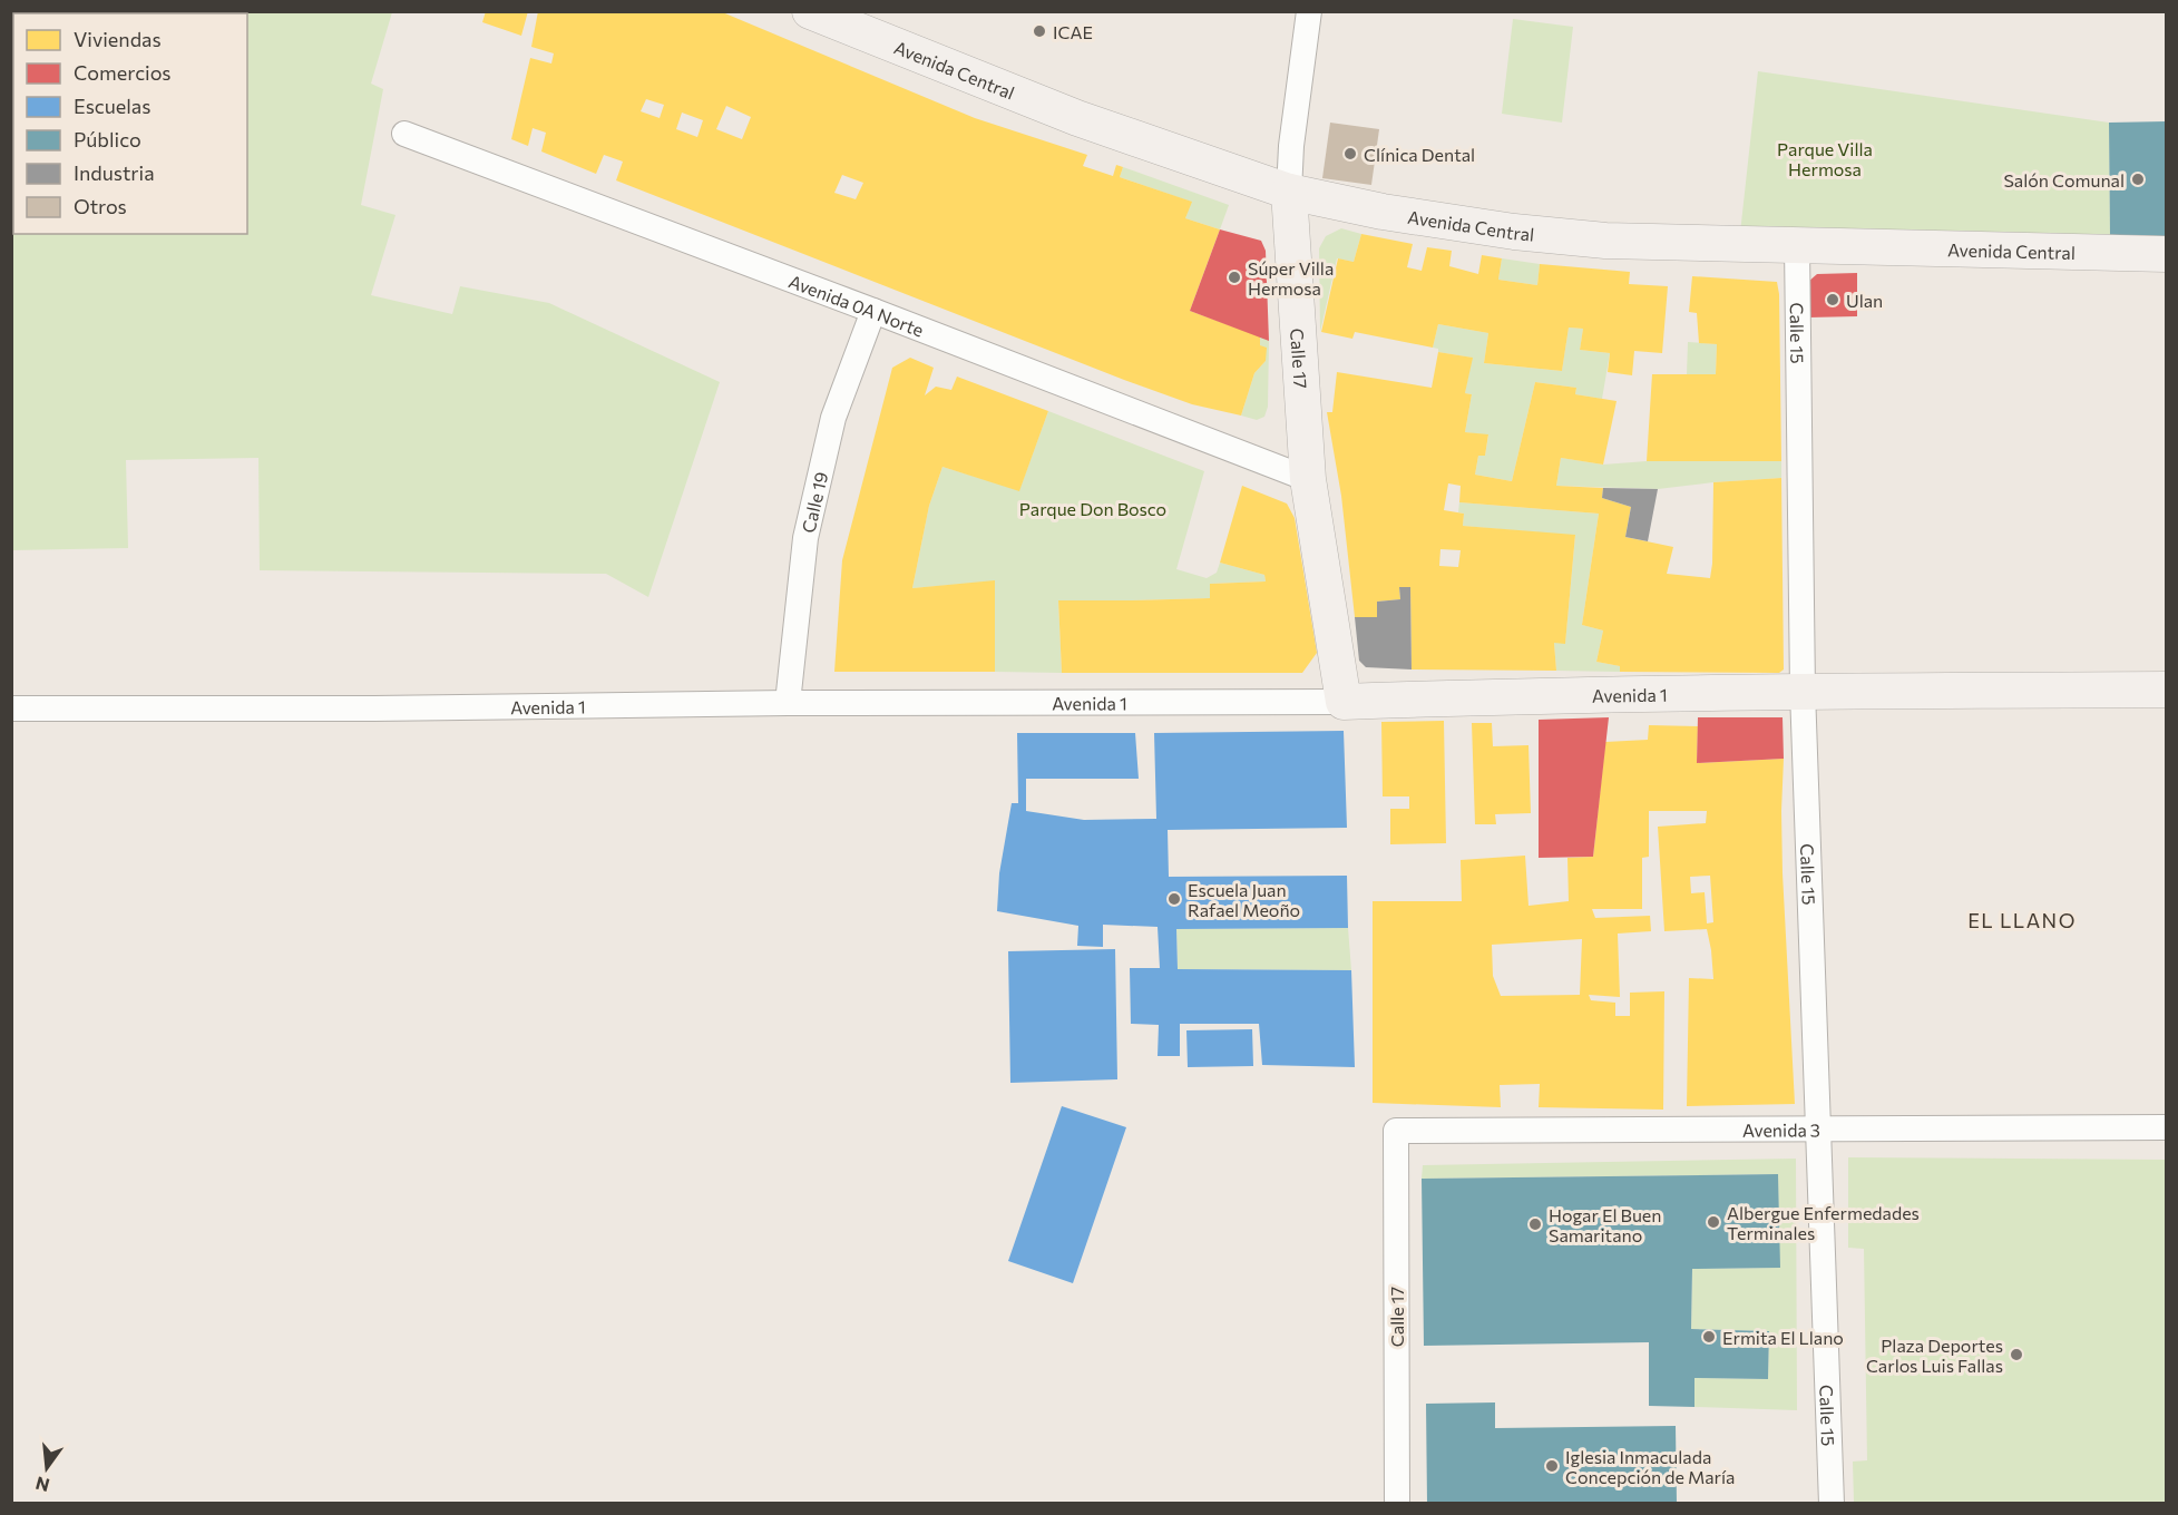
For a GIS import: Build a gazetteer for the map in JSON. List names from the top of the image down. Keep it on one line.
{"streets":{"main road":["Avenida Central","Calle 17","Avenida 1"],"street":["Avenida 0A Norte","Calle 15","Calle 19","Avenida 3"]},"crossings":[["Avenida Central","Calle 15"],["Avenida Central","Calle 17"],["Avenida 0A Norte","Calle 17"],["Avenida 0A Norte","Calle 19"],["Calle 15","Avenida 1"],["Calle 15","Avenida 3"],["Calle 17","Avenida 1"],["Calle 17","Avenida 3"],["Calle 19","Avenida 1"]],"districts":["EL LLANO"],"parks":["Parque Villa Hermosa","Parque Don Bosco"],"places":["ICAE","Clínica Dental","Salón Comunal","Súper Villa Hermosa","Ulan","Escuela Juan Rafael Meoño","Albergue Enfermedades Terminales","Hogar El Buen Samaritano","Ermita El Llano","Plaza Deportes Carlos Luis Fallas","Iglesia Inmaculada Concepción de María"],"legend":["Viviendas","Comercios","Escuelas","Público","Industria","Otros"],"north":"bottom"}
